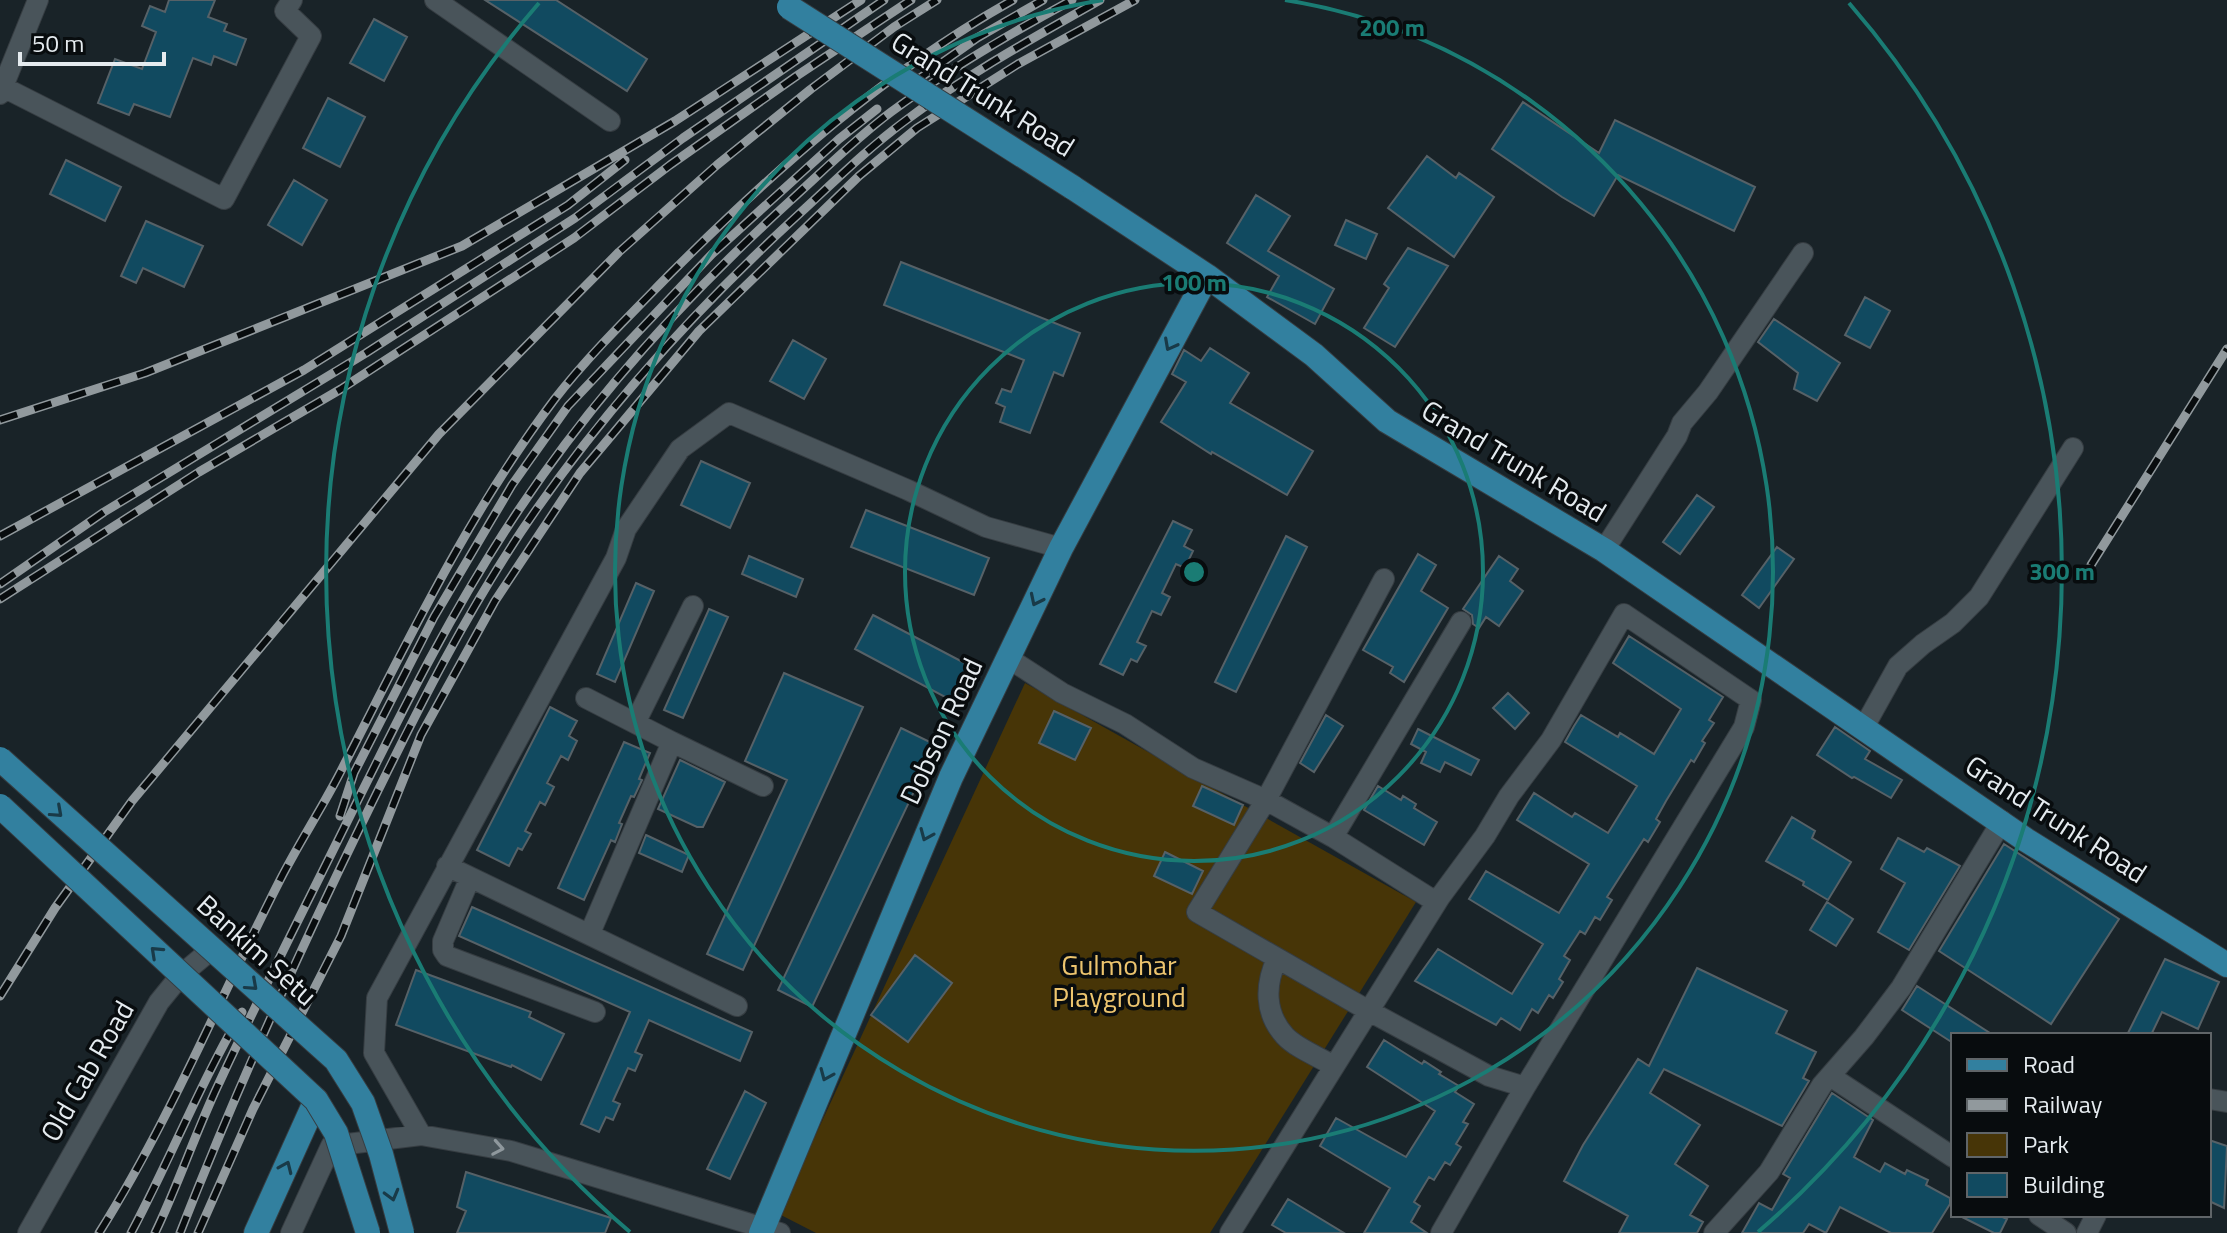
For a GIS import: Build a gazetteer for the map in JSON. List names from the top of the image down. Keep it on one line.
{"streets":{"main road":["Grand Trunk Road","Dobson Road","Bankim Setu"],"street":["Old Cab Road"]},"crossings":[["Grand Trunk Road","Dobson Road"],["Bankim Setu","Old Cab Road"]],"one_way":["Dobson Road"],"parks":["Gulmohar Playground"],"legend":["Road","Railway","Park","Building"],"scale_bar":"50 m","rings":["200 m","100 m","300 m"]}
